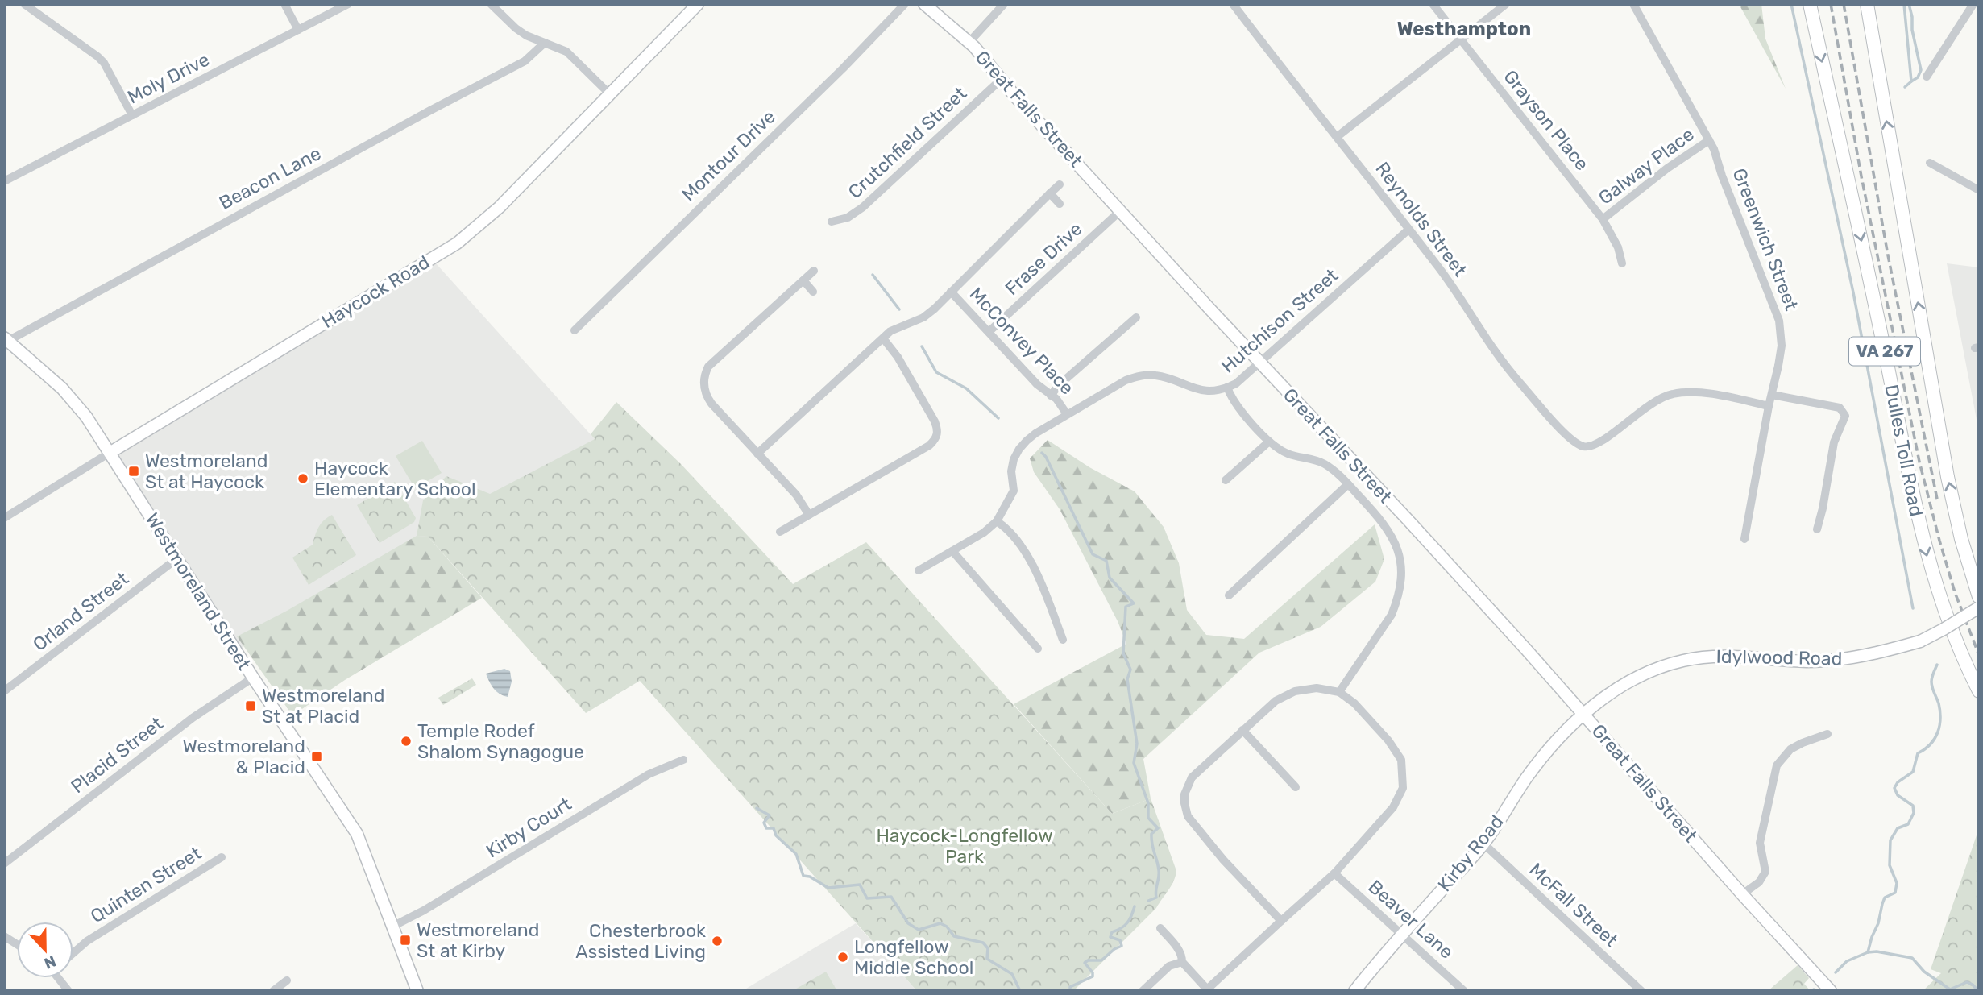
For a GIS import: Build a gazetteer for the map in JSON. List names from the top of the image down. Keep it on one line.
{"streets":{"highway":["VA 267","Dulles Toll Road"],"main road":["Great Falls Street","Haycock Road","Westmoreland Street","Idylwood Road","Kirby Road"],"street":["Moly Drive","Grayson Place","Crutchfield Street","Montour Drive","Galway Place","Beacon Lane","Reynolds Street","Greenwich Street","Frase Drive","Hutchison Street","McConvey Place","Orland Street","Placid Street","Kirby Court","Quinten Street","McFall Street","Beaver Lane"]},"crossings":[["Great Falls Street","Crutchfield Street"],["Great Falls Street","Frase Drive"],["Great Falls Street","Hutchison Street"],["Great Falls Street","Idylwood Road"],["Great Falls Street","Kirby Road"],["Grayson Place","Galway Place"],["Galway Place","Greenwich Street"],["Beacon Lane","Westmoreland Street"],["Reynolds Street","Greenwich Street"],["Reynolds Street","Hutchison Street"],["Frase Drive","McConvey Place"],["Haycock Road","Westmoreland Street"],["Hutchison Street","McConvey Place"],["Westmoreland Street","Orland Street"],["Westmoreland Street","Placid Street"],["Westmoreland Street","Kirby Court"],["Idylwood Road","Kirby Road"],["Kirby Road","McFall Street"],["Kirby Road","Beaver Lane"]],"districts":["Westhampton"],"parks":["Haycock-Longfellow Park"],"places":{"transit":["Westmoreland St at Haycock","Westmoreland St at Placid","Westmoreland & Placid","Westmoreland St at Kirby"],"other":["Haycock Elementary School","Temple Rodef Shalom Synagogue","Chesterbrook Assisted Living","Longfellow Middle School"]},"north":"bottom"}
